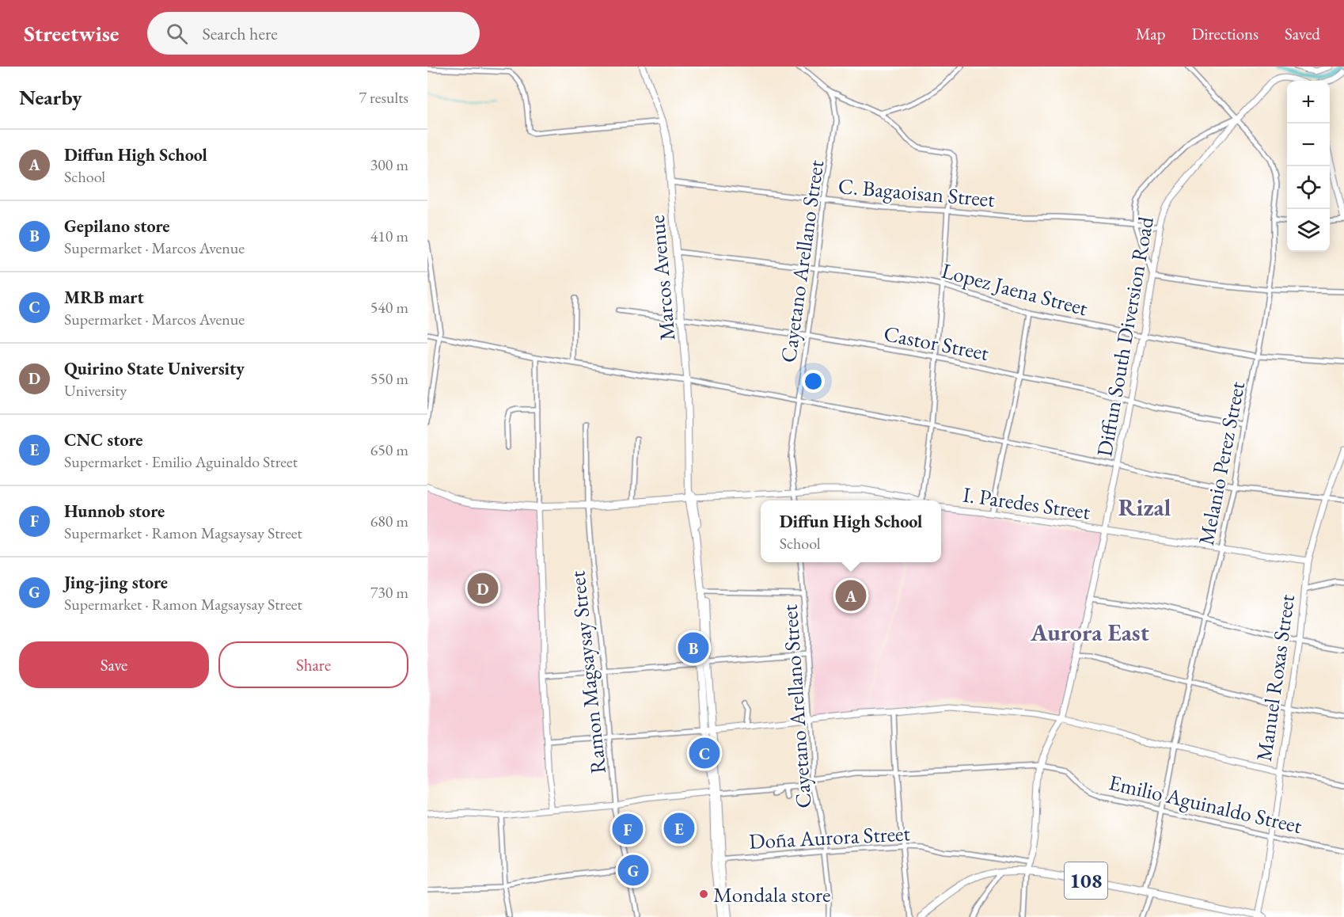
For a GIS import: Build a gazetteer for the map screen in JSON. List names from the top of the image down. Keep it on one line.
{"streets":{"main road":["Marcos Avenue","108"],"street":["C. Bagaoisan Street","Cayetano Arellano Street","Lopez Jaena Street","Diffun South Diversion Road","Castor Street","Melanio Perez Street","I. Paredes Street","Ramon Magsaysay Street","Manuel Roxas Street","Emilio Aguinaldo Street","Doña Aurora Street"]},"crossings":[["C. Bagaoisan Street","Cayetano Arellano Street"],["C. Bagaoisan Street","Marcos Avenue"],["C. Bagaoisan Street","Diffun South Diversion Road"],["Cayetano Arellano Street","Lopez Jaena Street"],["Cayetano Arellano Street","Castor Street"],["Cayetano Arellano Street","Emilio Aguinaldo Street"],["Cayetano Arellano Street","Doña Aurora Street"],["Marcos Avenue","Lopez Jaena Street"],["Marcos Avenue","Castor Street"],["Marcos Avenue","Doña Aurora Street"],["Lopez Jaena Street","Diffun South Diversion Road"],["Lopez Jaena Street","Melanio Perez Street"],["Diffun South Diversion Road","Castor Street"],["Diffun South Diversion Road","Melanio Perez Street"],["Diffun South Diversion Road","I. Paredes Street"],["Diffun South Diversion Road","Emilio Aguinaldo Street"],["Diffun South Diversion Road","Doña Aurora Street"],["Diffun South Diversion Road","108"],["Castor Street","Melanio Perez Street"],["Melanio Perez Street","I. Paredes Street"],["Melanio Perez Street","Emilio Aguinaldo Street"],["Melanio Perez Street","108"],["I. Paredes Street","Manuel Roxas Street"],["Manuel Roxas Street","Emilio Aguinaldo Street"],["Manuel Roxas Street","108"]],"districts":["Rizal","Aurora East"],"places":["Mondala store"],"page":{"header":"Streetwise","search":"Search here","nav":["Map","Directions","Saved"],"heading":["Nearby","7 results"],"map_buttons":["+","−"],"list":[{"mark":"A","name":"Diffun High School","note":"School","value":"300 m"},{"mark":"B","name":"Gepilano store","note":"Supermarket · Marcos Avenue","value":"410 m"},{"mark":"C","name":"MRB mart","note":"Supermarket · Marcos Avenue","value":"540 m"},{"mark":"D","name":"Quirino State University","note":"University","value":"550 m"},{"mark":"E","name":"CNC store","note":"Supermarket · Emilio Aguinaldo Street","value":"650 m"},{"mark":"F","name":"Hunnob store","note":"Supermarket · Ramon Magsaysay Street","value":"680 m"},{"mark":"G","name":"Jing-jing store","note":"Supermarket · Ramon Magsaysay Street","value":"730 m"}],"popup":["Diffun High School","School"],"pins":["D","A","B","C","E","F","G"],"buttons":["Save","Share"]}}
